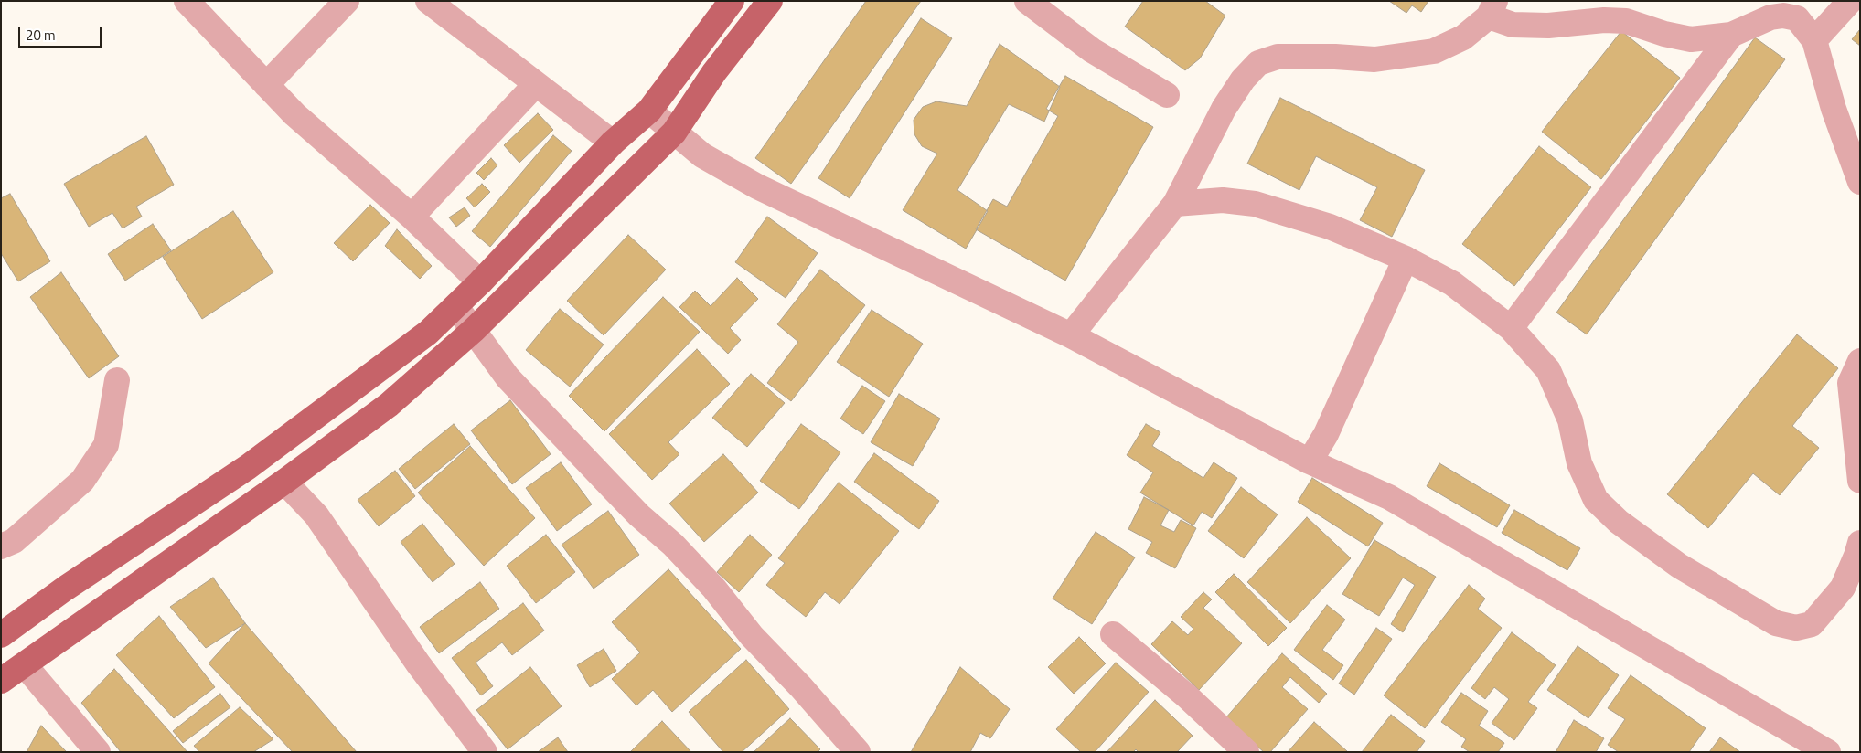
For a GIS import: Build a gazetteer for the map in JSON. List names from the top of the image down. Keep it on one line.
{"scale_bar":"20 m"}
